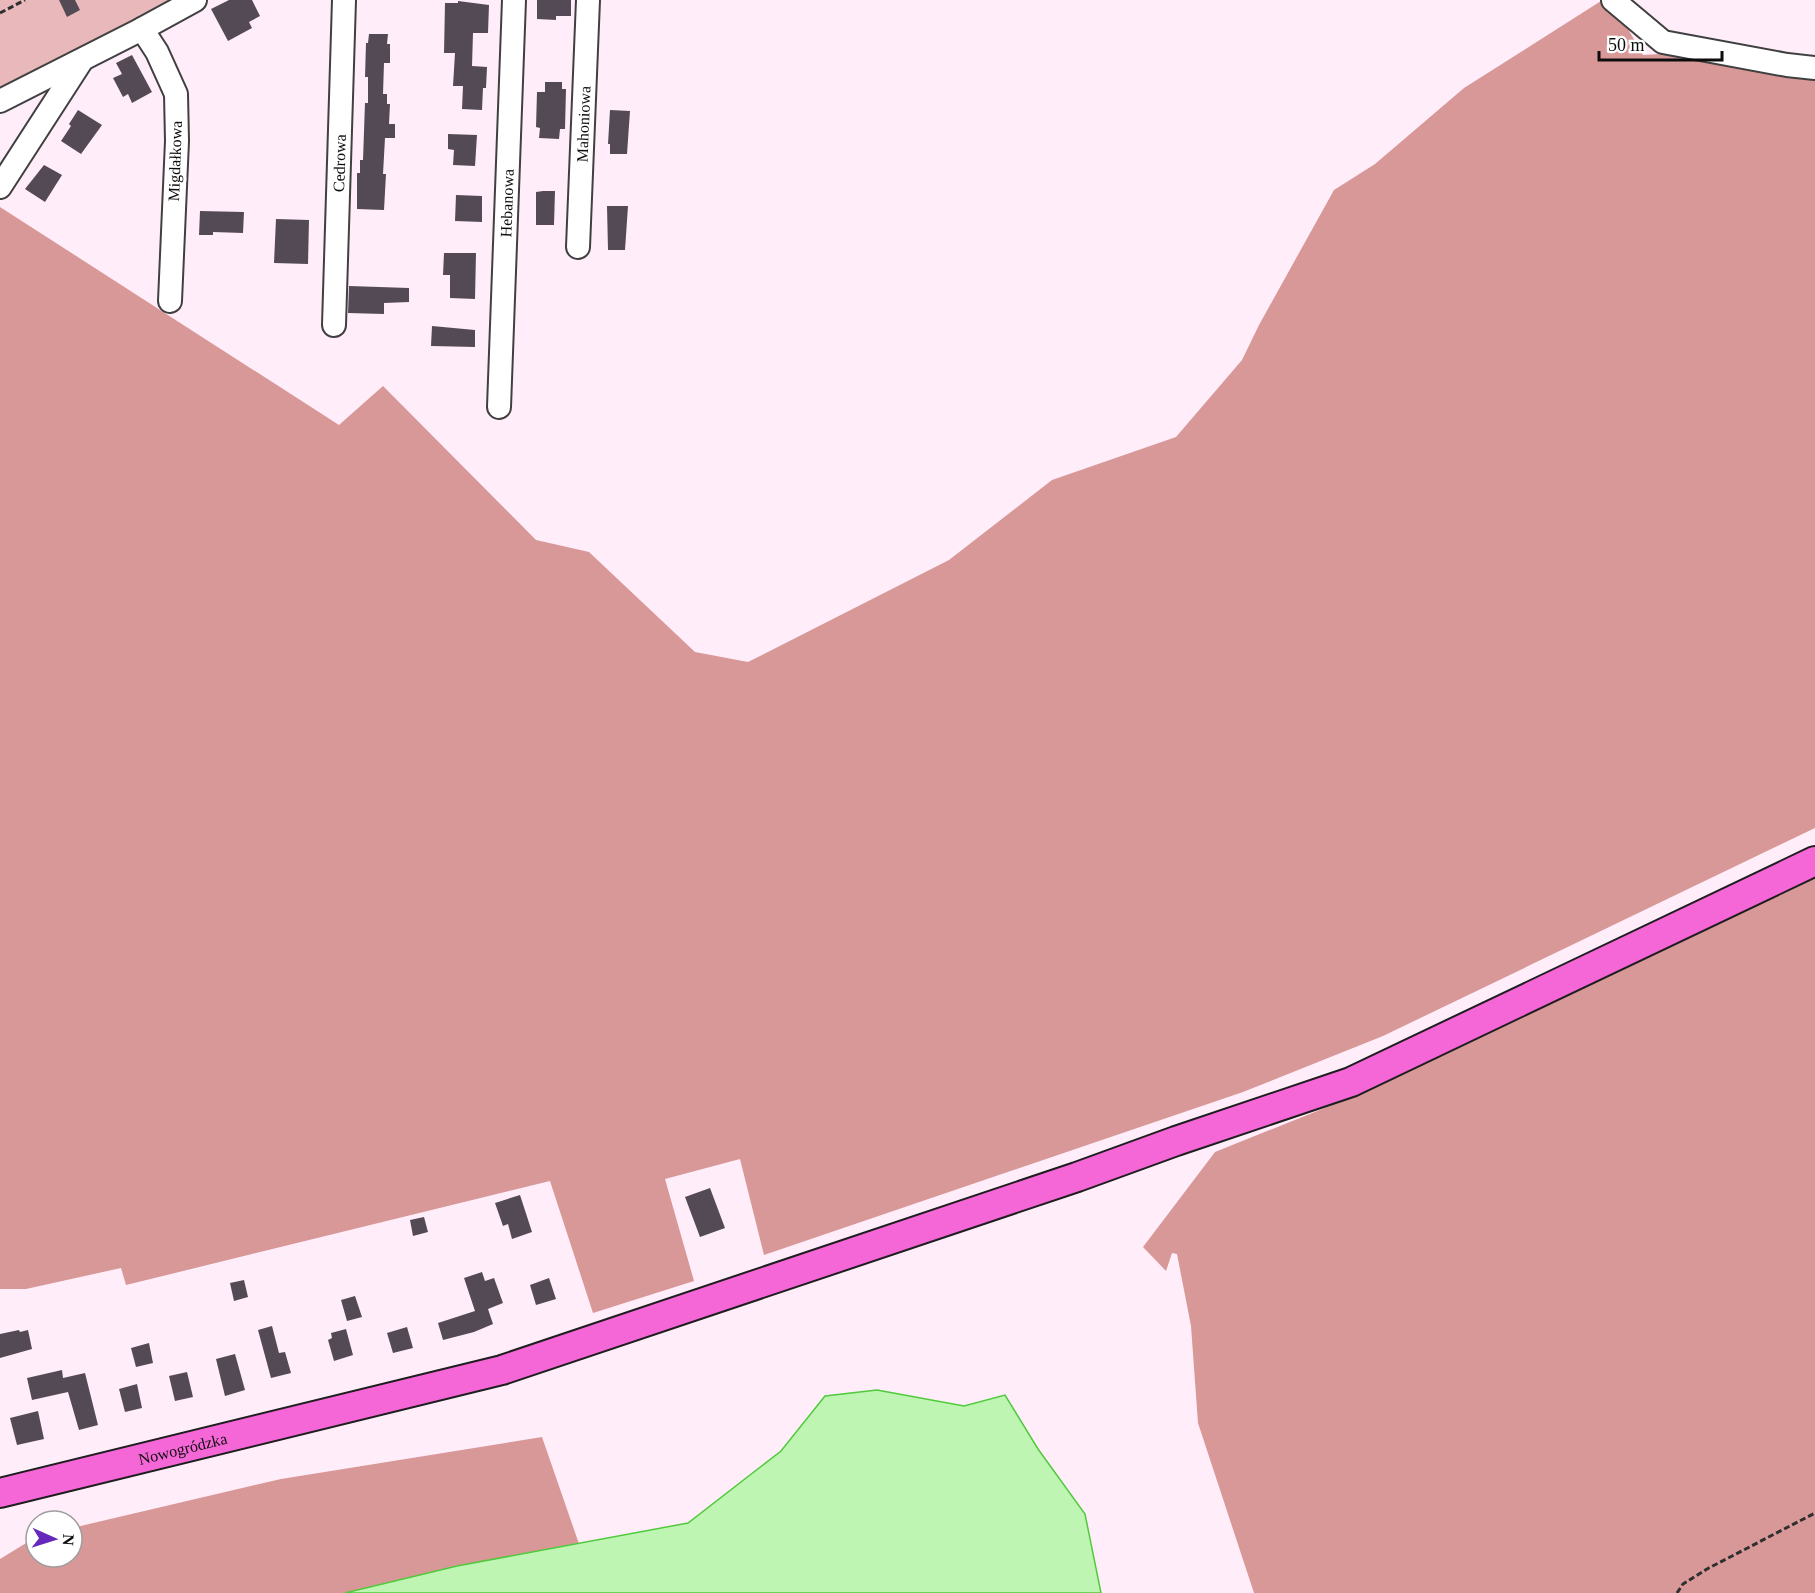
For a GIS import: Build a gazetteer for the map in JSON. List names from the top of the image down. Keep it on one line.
{"streets":{"main road":["Nowogródzka"],"street":["Mahoniowa","Migdałkowa","Cedrowa","Hebanowa"]},"scale_bar":"50 m","north":"right"}
